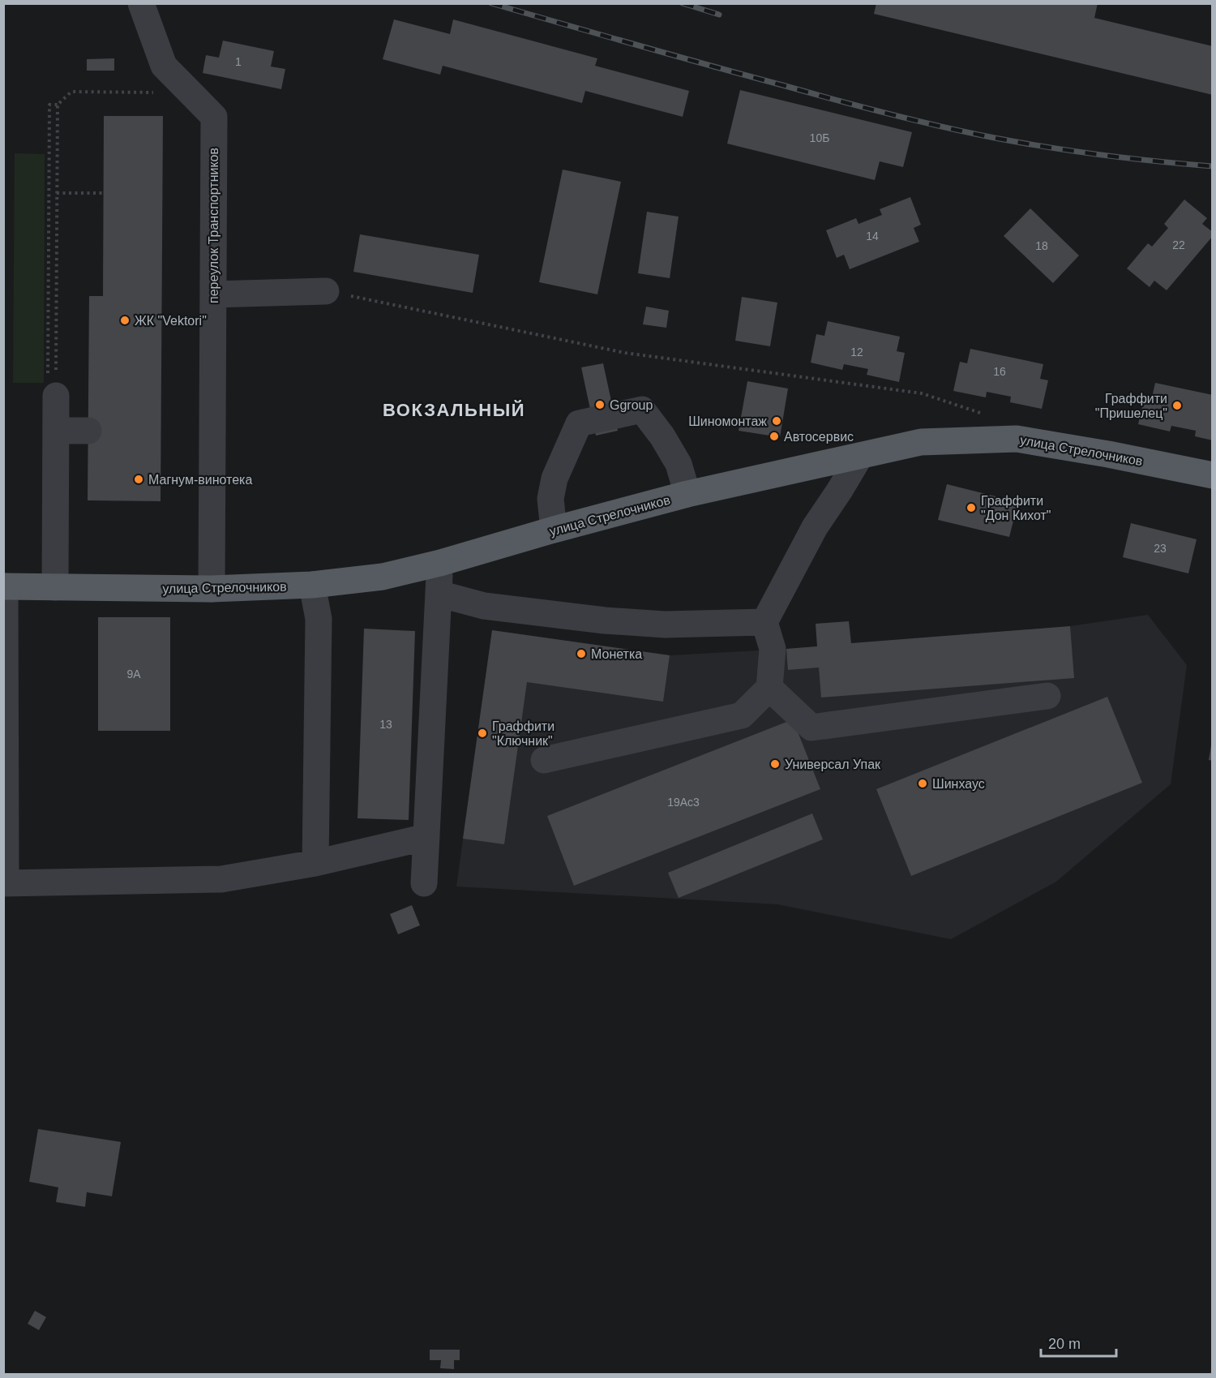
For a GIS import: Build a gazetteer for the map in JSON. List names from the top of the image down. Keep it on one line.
{"streets":{"main road":["улица Стрелочников"],"street":["переулок Транспортников"]},"crossings":[["переулок Транспортников","улица Стрелочников"]],"districts":["ВОКЗАЛЬНЫЙ"],"places":["ЖК \"Vektori\"","Ggroup","Граффити \"Пришелец\"","Шиномонтаж","Автосервис","Магнум-винотека","Граффити \"Дон Кихот\"","Монетка","Граффити \"Ключник\"","Универсал Упак","Шинхаус"],"house_numbers":["1","10Б","14","22","18","12","16","23","9А","13","19Ас3"],"scale_bar":"20 m"}
